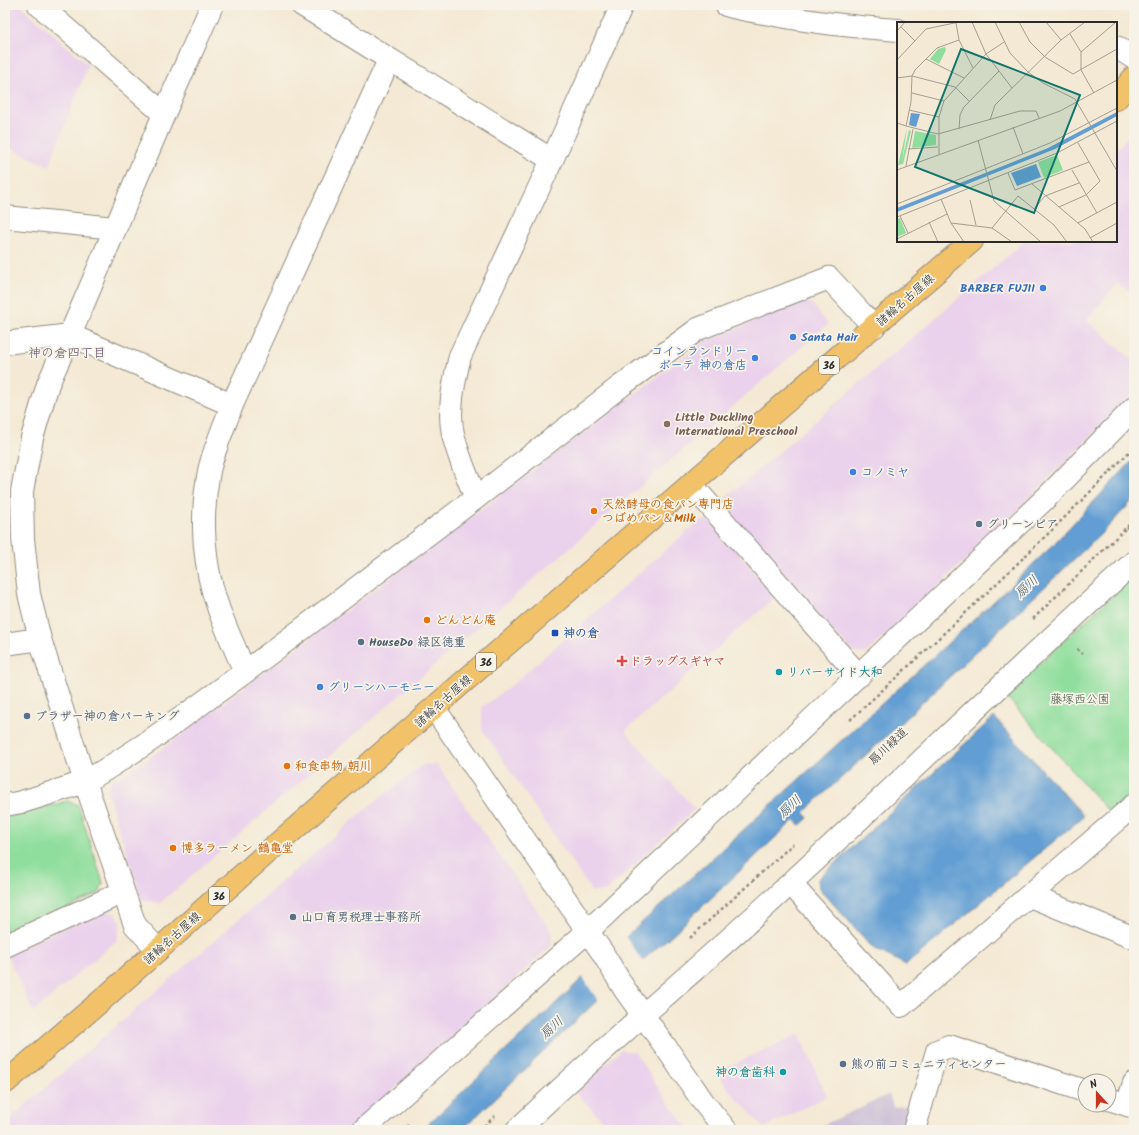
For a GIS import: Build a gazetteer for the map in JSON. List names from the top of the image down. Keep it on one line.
{"streets":{"main road":["諸輪名古屋線","36"]},"districts":["神の倉四丁目"],"water":["扇川"],"parks":["藤塚西公園"],"places":{"other":["BARBER FUJII","Santa Hair","コインランドリー ボーテ 神の倉店","Little Duckling International Preschool","コノミヤ","天然酵母の食パン専門店 つばめパン＆Milk","グリーンピア","どんどん庵","HouseDo 緑区徳重","リバーサイド大和","グリーンハーモニー","ブラザー神の倉パーキング","和食串物 朝川","博多ラーメン 鶴亀堂","山口育男税理士事務所","熊の前コミュニティセンター","神の倉歯科"],"transit":["神の倉"],"health":["ドラッグスギヤマ"]},"north":"top"}
